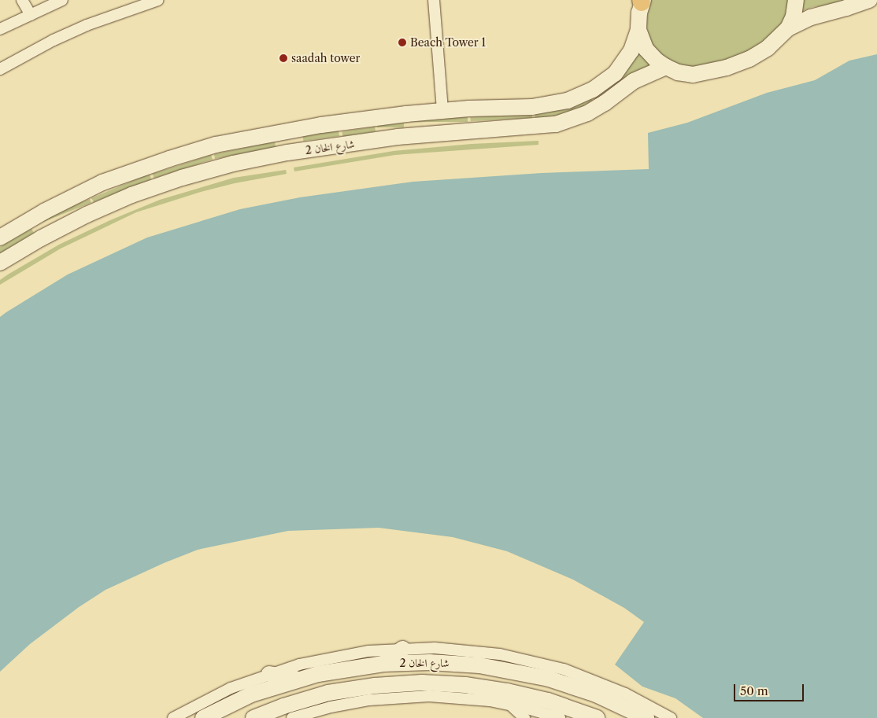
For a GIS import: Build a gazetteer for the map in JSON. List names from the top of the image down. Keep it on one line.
{"streets":{"main road":["شارع الخان 2"]},"places":["Beach Tower 1","saadah tower"],"scale_bar":"50 m"}
